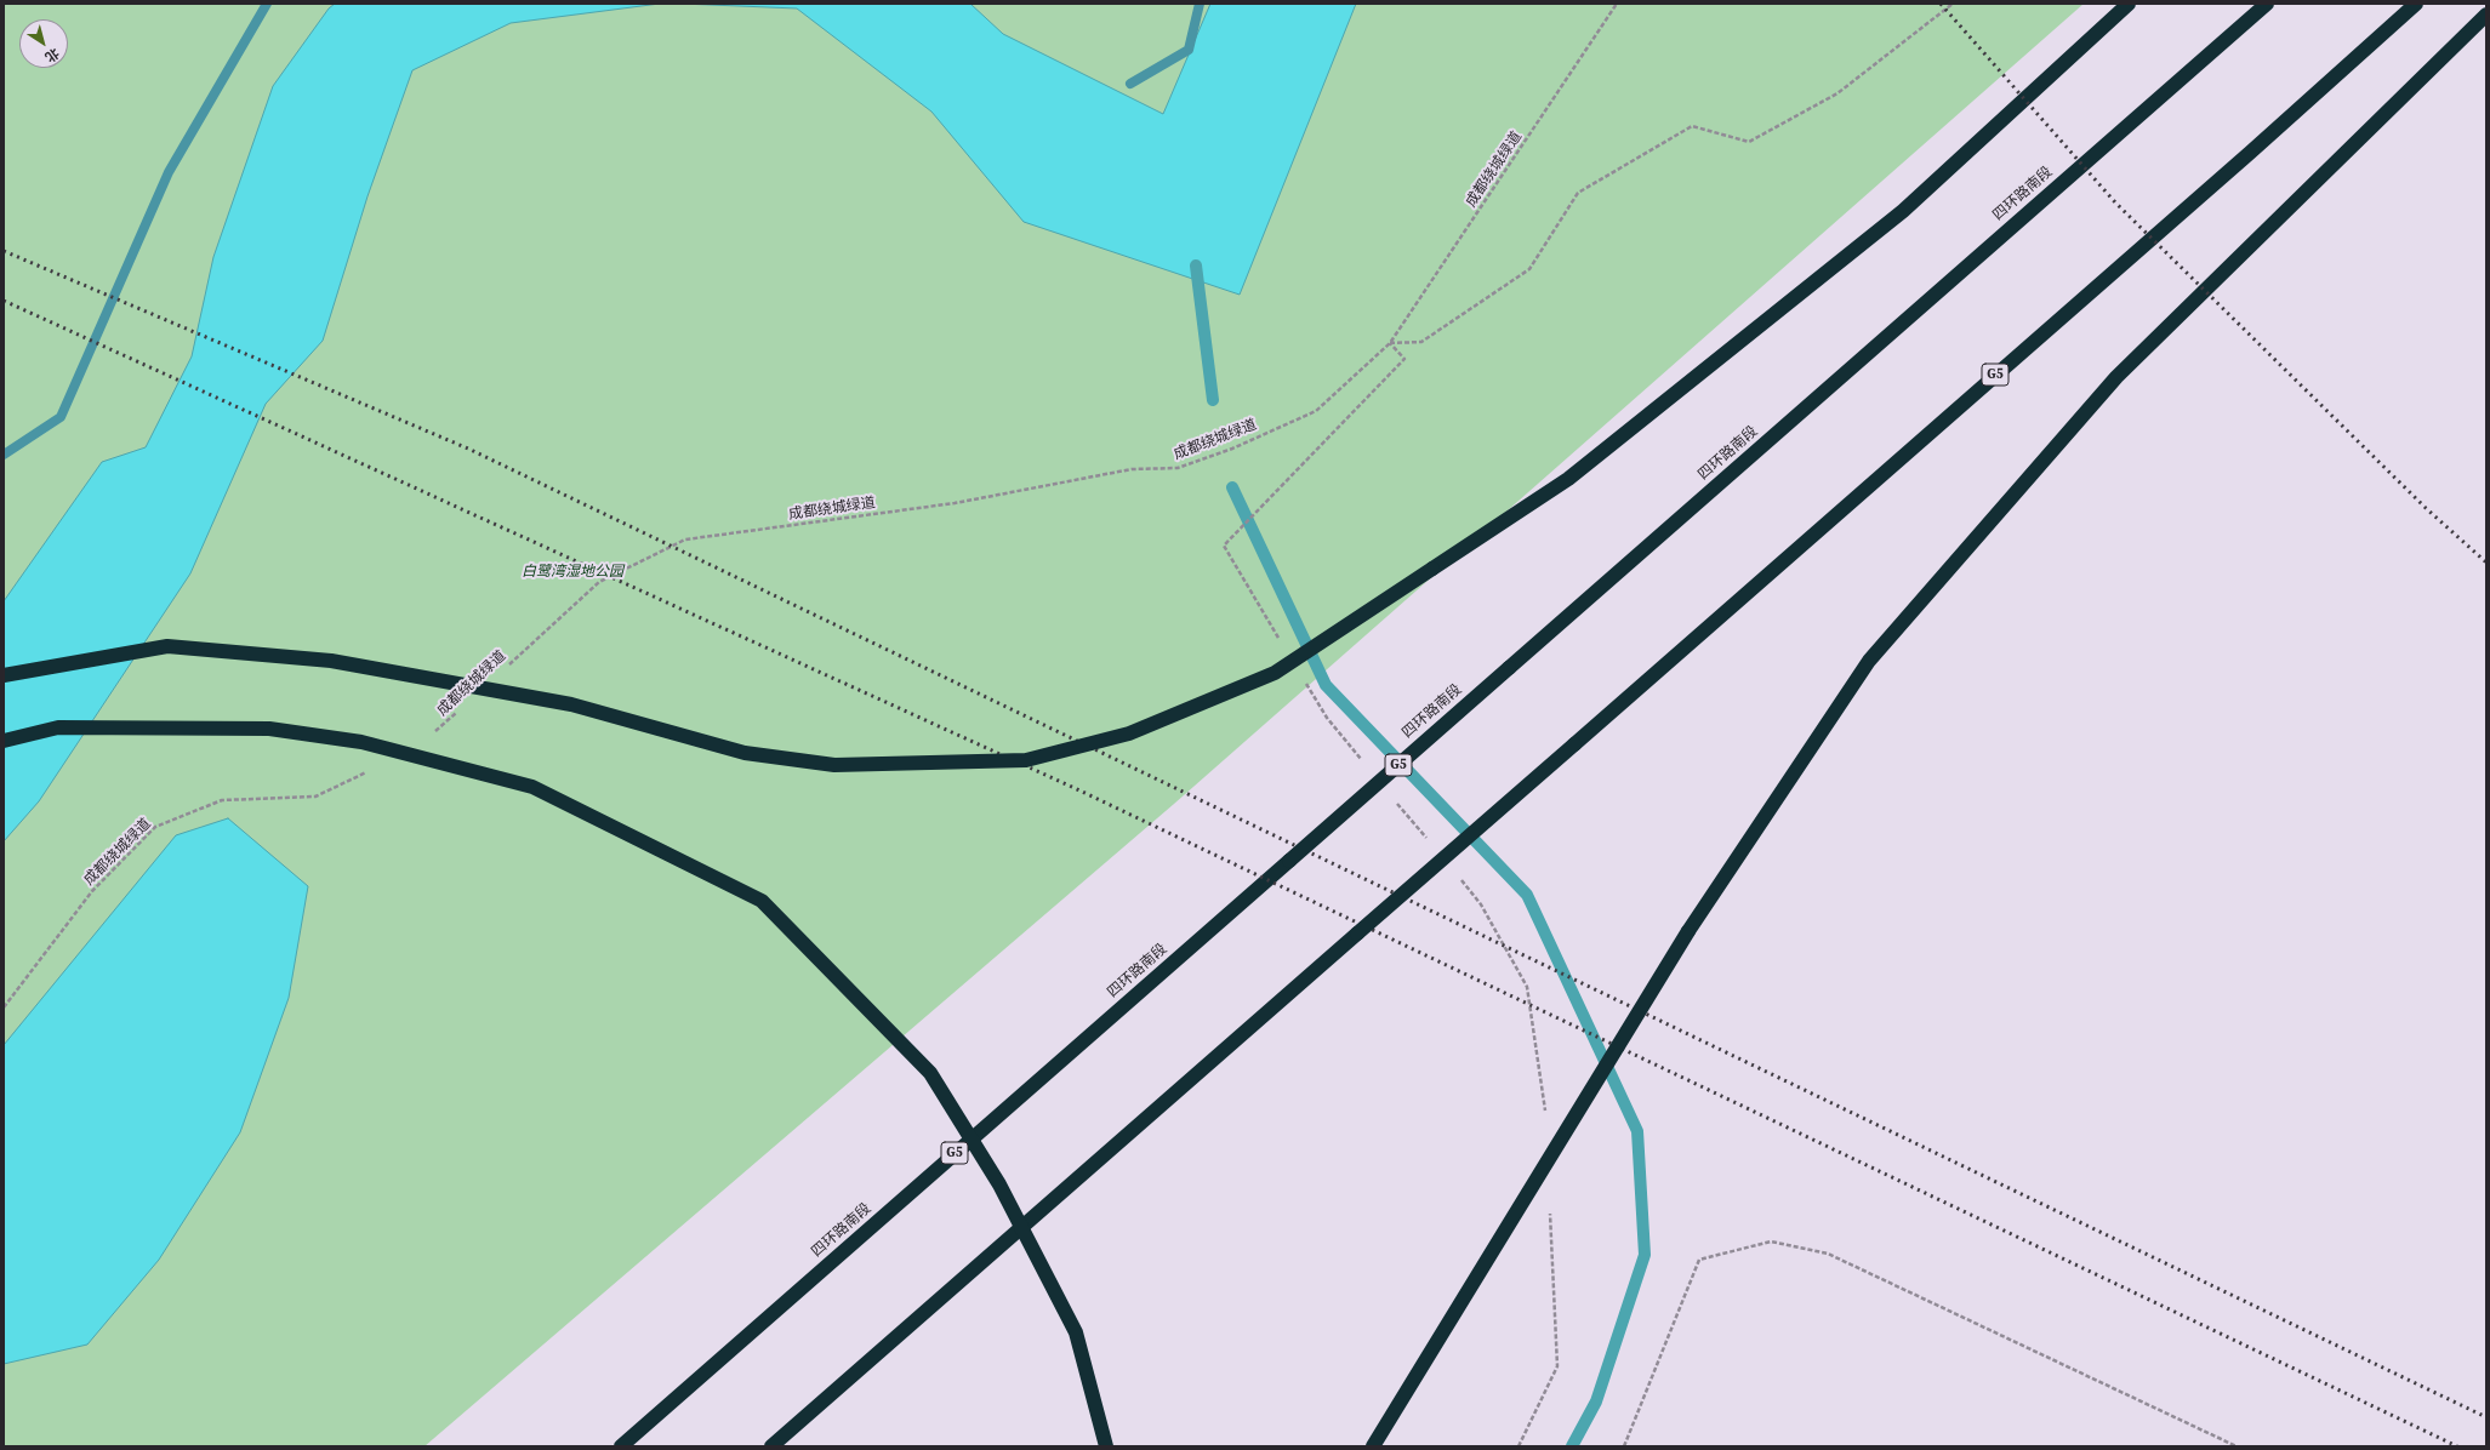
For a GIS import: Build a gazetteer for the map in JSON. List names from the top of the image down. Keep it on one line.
{"streets":{"highway":["四环路南段","G5"],"path":["成都绕城绿道"]},"parks":["白鹭湾湿地公园"],"north":"bottom right"}
